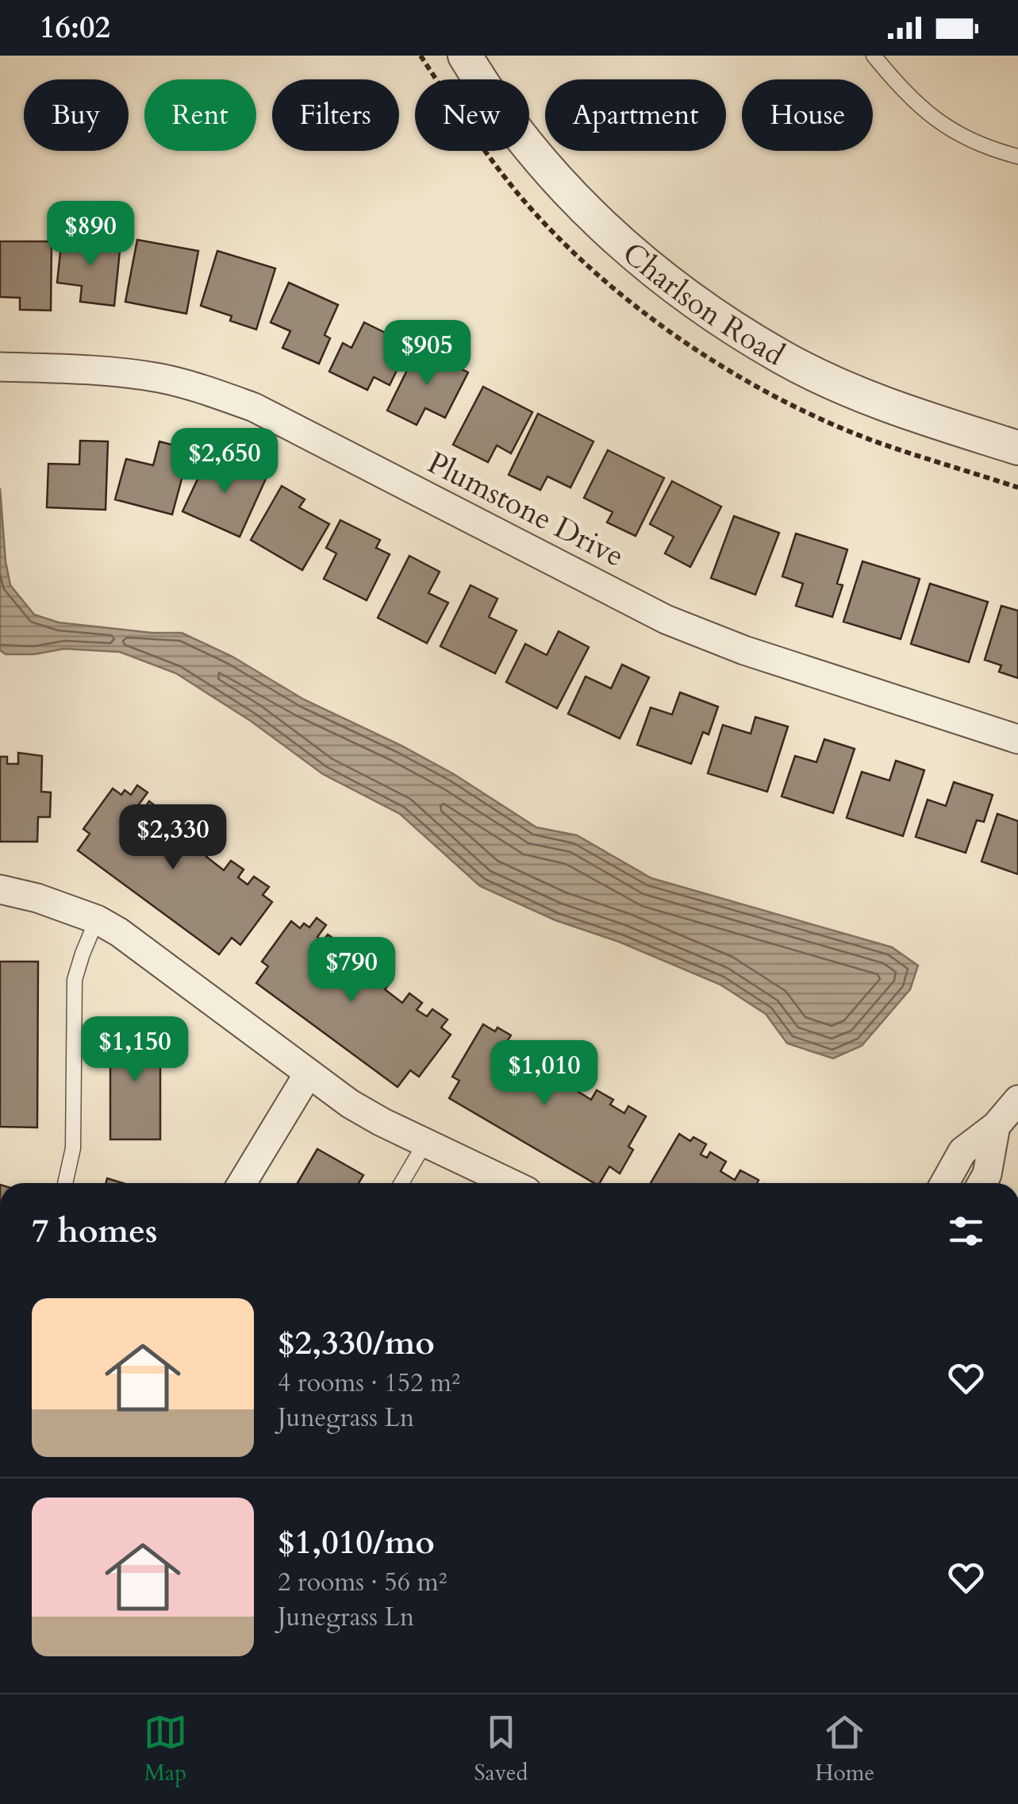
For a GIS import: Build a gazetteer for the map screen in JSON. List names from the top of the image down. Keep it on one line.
{"streets":{"street":["Charlson Road","Plumstone Drive"]},"page":{"status":"16:02","chip":["Buy","Rent","Filters","New","Apartment","House"],"price":["$890","$905","$2,650","$2,330","$790","$1,150","$1,010"],"heading":"7 homes","list":[{"name":"$2,330/mo","note":"4 rooms · 152 m² · Junegrass Ln"},{"name":"$1,010/mo","note":"2 rooms · 56 m² · Junegrass Ln"}],"tabs":["Map","Saved","Home"]}}
